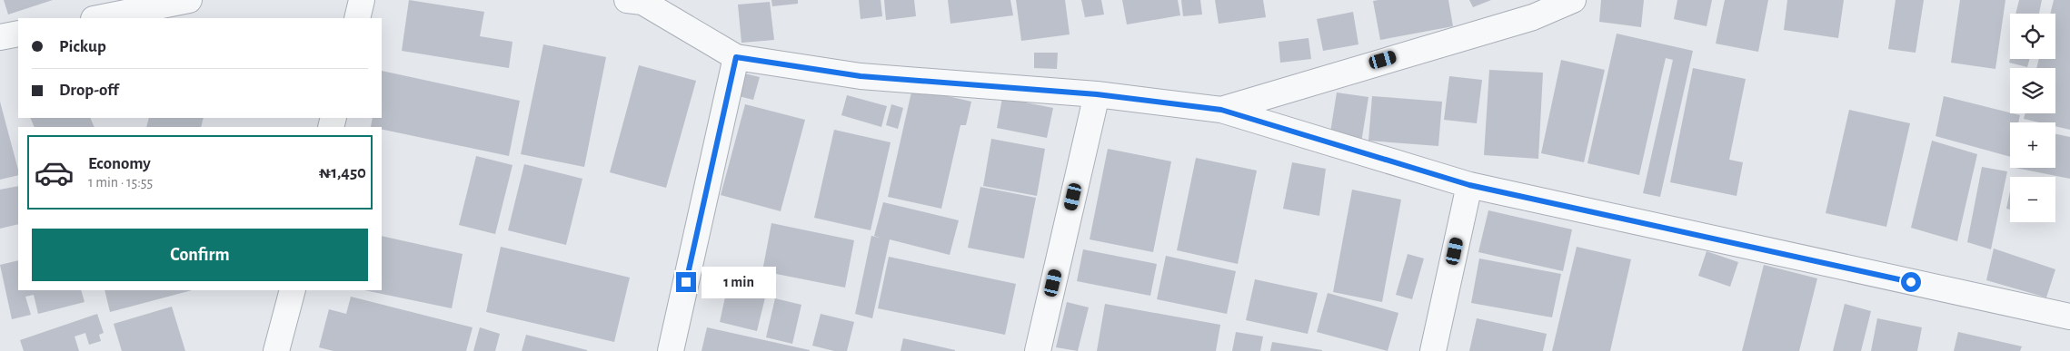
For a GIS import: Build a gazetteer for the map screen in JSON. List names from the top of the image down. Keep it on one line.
{"page":{"map_buttons":["+","−"],"banner":["Pickup","Drop-off"],"list":[{"name":"Economy","note":"1 min · 15:55","value":"₦1,450"}],"buttons":"Confirm","bubble":"1 min"}}
